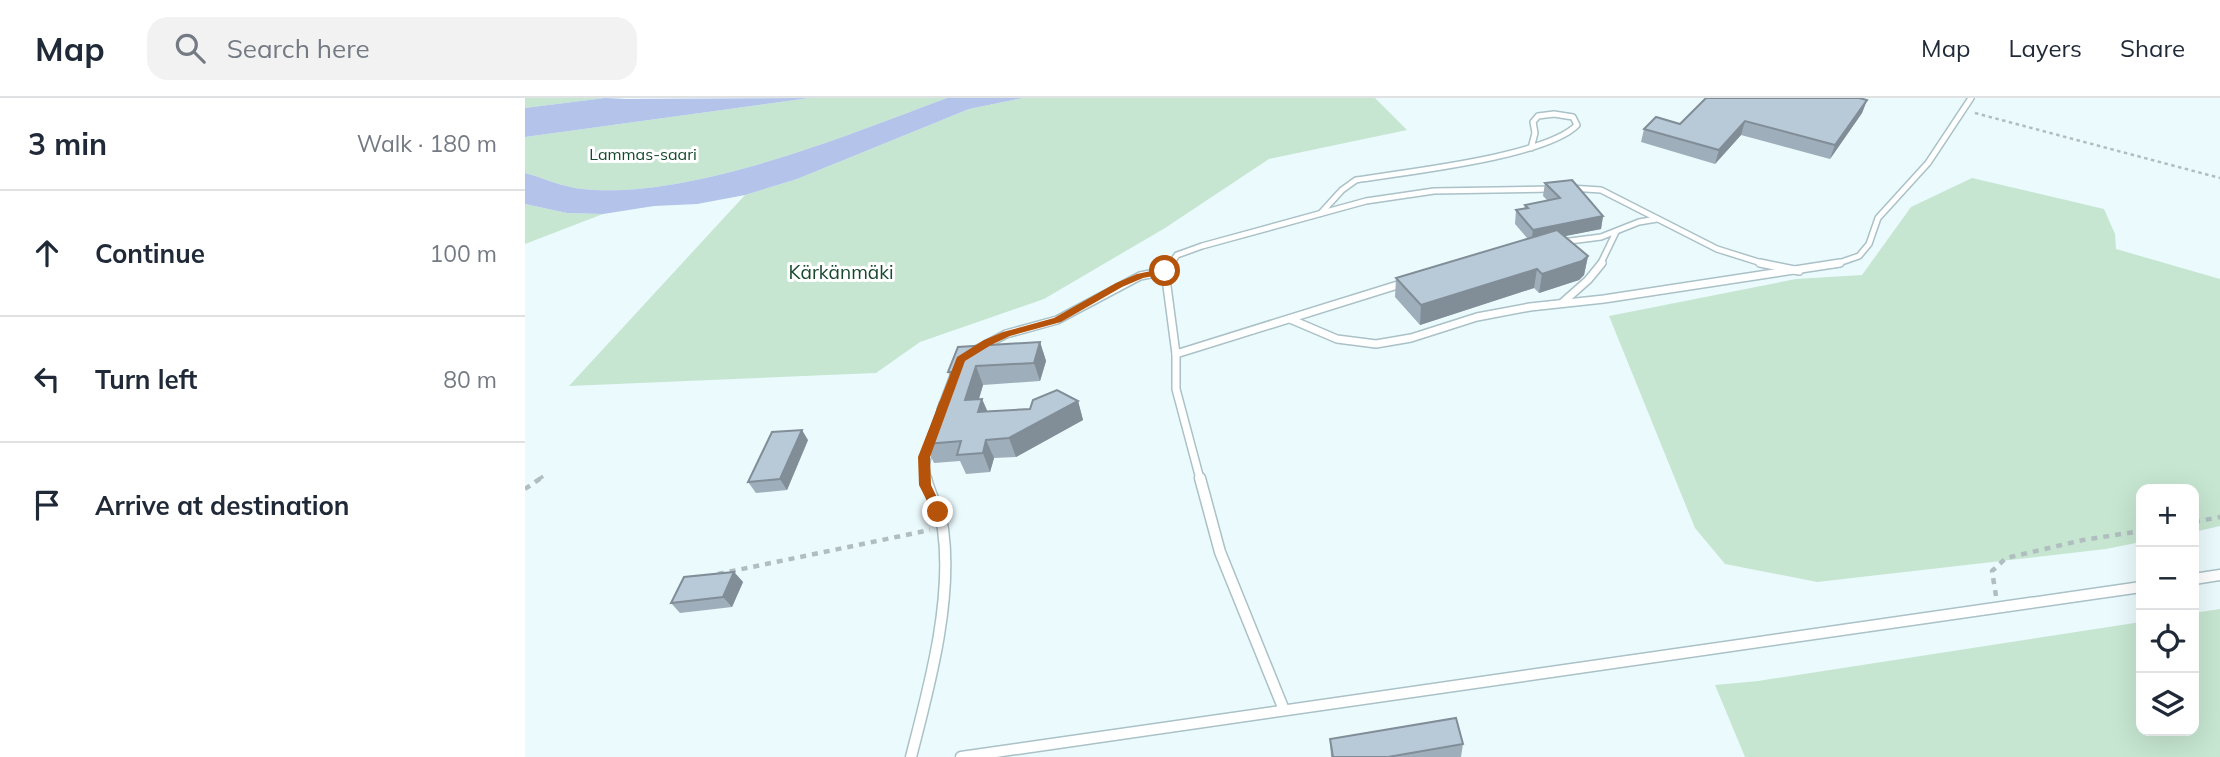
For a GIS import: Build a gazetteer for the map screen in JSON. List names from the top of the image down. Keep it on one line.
{"parks":["Lammas-saari","Kärkänmäki"],"page":{"header":"Map","search":"Search here","nav":["Map","Layers","Share"],"heading":["3 min","Walk · 180 m"],"list":[["Continue","100 m"],["Turn left","80 m"],"Arrive at destination"],"map_buttons":["+","−"]}}
